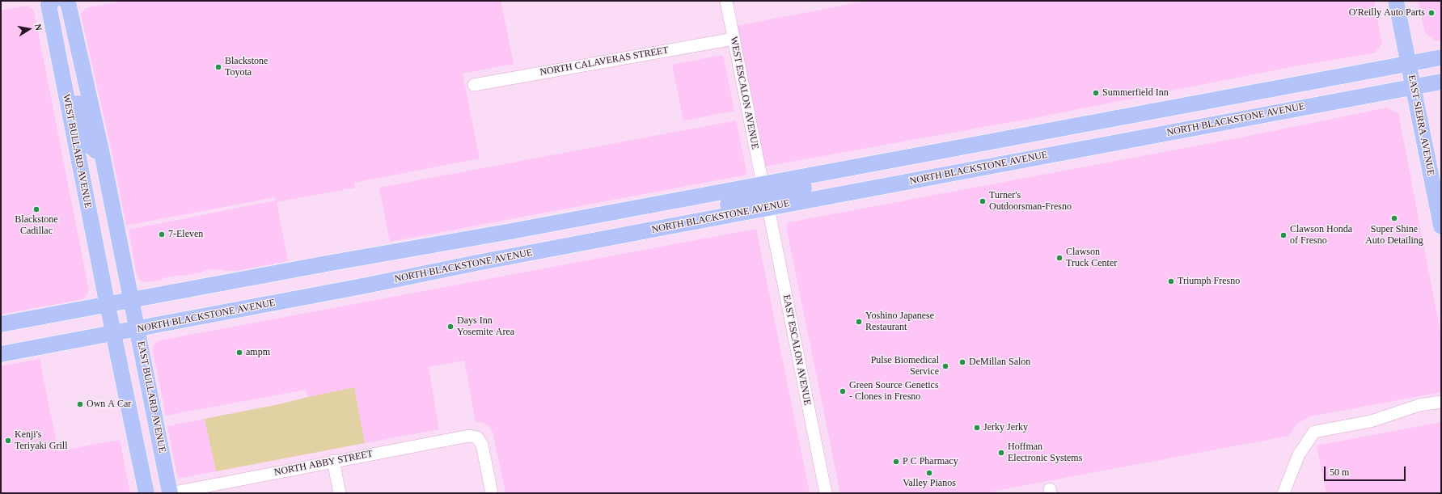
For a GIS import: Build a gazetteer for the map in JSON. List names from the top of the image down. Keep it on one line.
{"streets":{"main road":["NORTH BLACKSTONE AVENUE","EAST SIERRA AVENUE","WEST BULLARD AVENUE","EAST BULLARD AVENUE"],"street":["NORTH CALAVERAS STREET","WEST ESCALON AVENUE","EAST ESCALON AVENUE","NORTH ABBY STREET"]},"crossings":[["NORTH CALAVERAS STREET","WEST ESCALON AVENUE"],["NORTH BLACKSTONE AVENUE","EAST SIERRA AVENUE"],["NORTH BLACKSTONE AVENUE","EAST ESCALON AVENUE"],["NORTH BLACKSTONE AVENUE","EAST BULLARD AVENUE"],["EAST BULLARD AVENUE","NORTH ABBY STREET"]],"places":["O'Reilly Auto Parts","Blackstone Toyota","Summerfield Inn","Turner's Outdoorsman-Fresno","Blackstone Cadillac","Super Shine Auto Detailing","7-Eleven","Clawson Honda of Fresno","Clawson Truck Center","Triumph Fresno","Yoshino Japanese Restaurant","Days Inn Yosemite Area","ampm","DeMillan Salon","Pulse Biomedical Service","Green Source Genetics - Clones in Fresno","Own A Car","Jerky Jerky","Kenji's Teriyaki Grill","Hoffman Electronic Systems","P C Pharmacy","Valley Pianos"],"scale_bar":"50 m","north":"right"}
